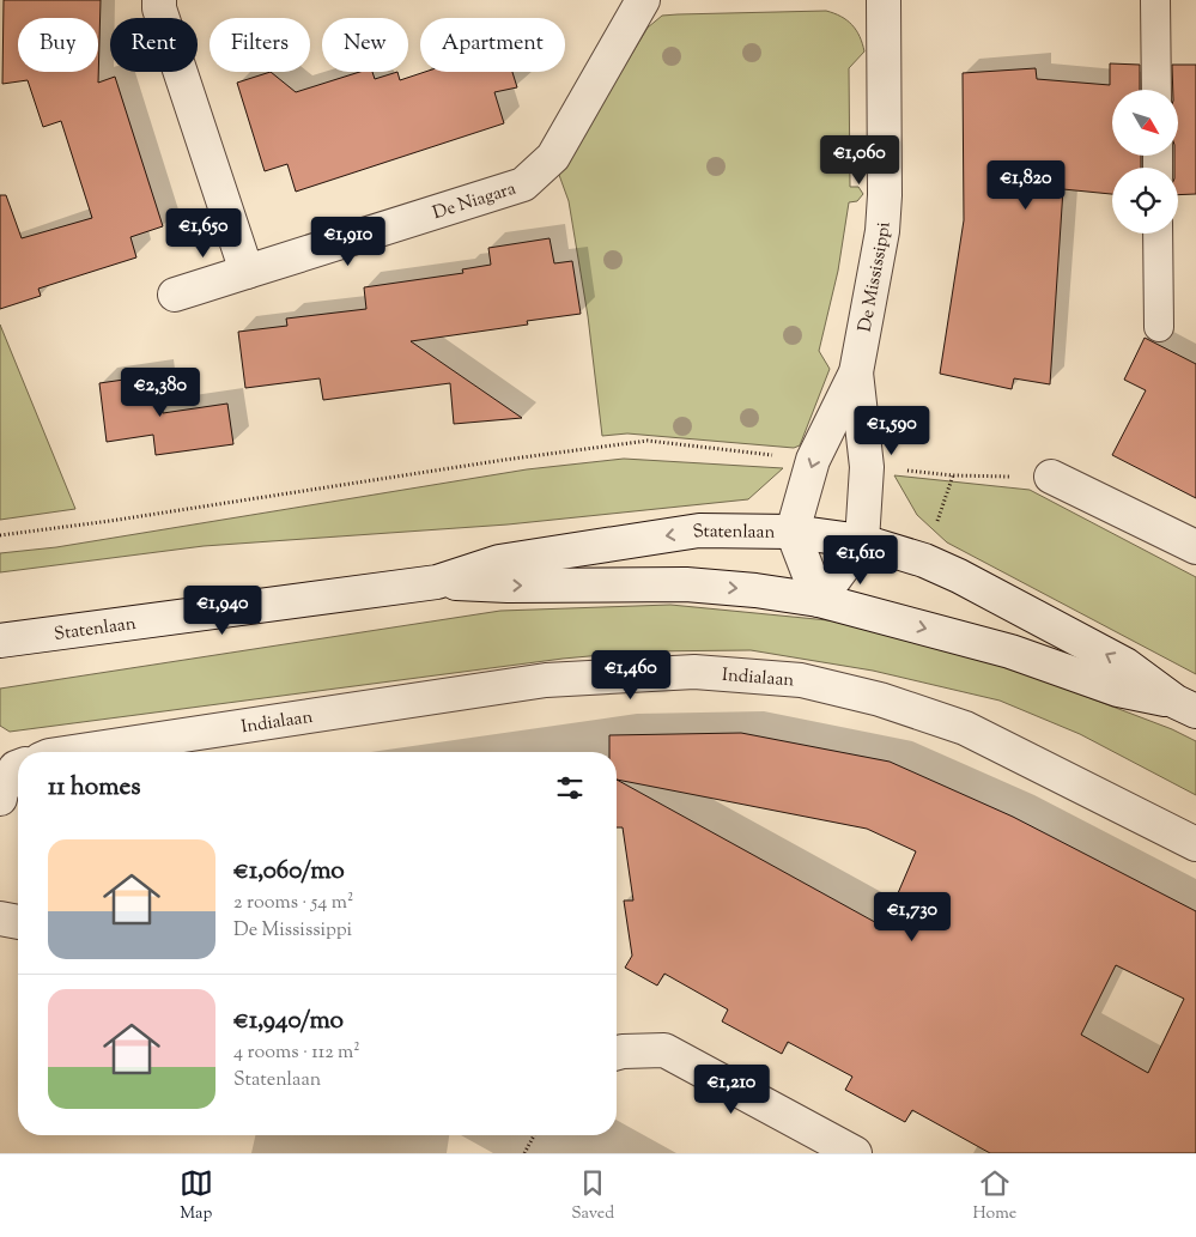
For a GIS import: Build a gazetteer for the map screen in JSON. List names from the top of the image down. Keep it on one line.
{"streets":{"street":["De Niagara","De Mississippi","Statenlaan","Indialaan"]},"crossings":[["De Mississippi","Statenlaan"]],"north":"bottom right","page":{"chip":["Buy","Rent","Filters","New","Apartment"],"price":["€1,060","€1,820","€1,650","€1,910","€2,380","€1,590","€1,610","€1,940","€1,460","€1,730","€1,210"],"heading":"11 homes","list":[{"name":"€1,060/mo","note":"2 rooms · 54 m² · De Mississippi"},{"name":"€1,940/mo","note":"4 rooms · 112 m² · Statenlaan"}],"tabs":["Map","Saved","Home"]}}
